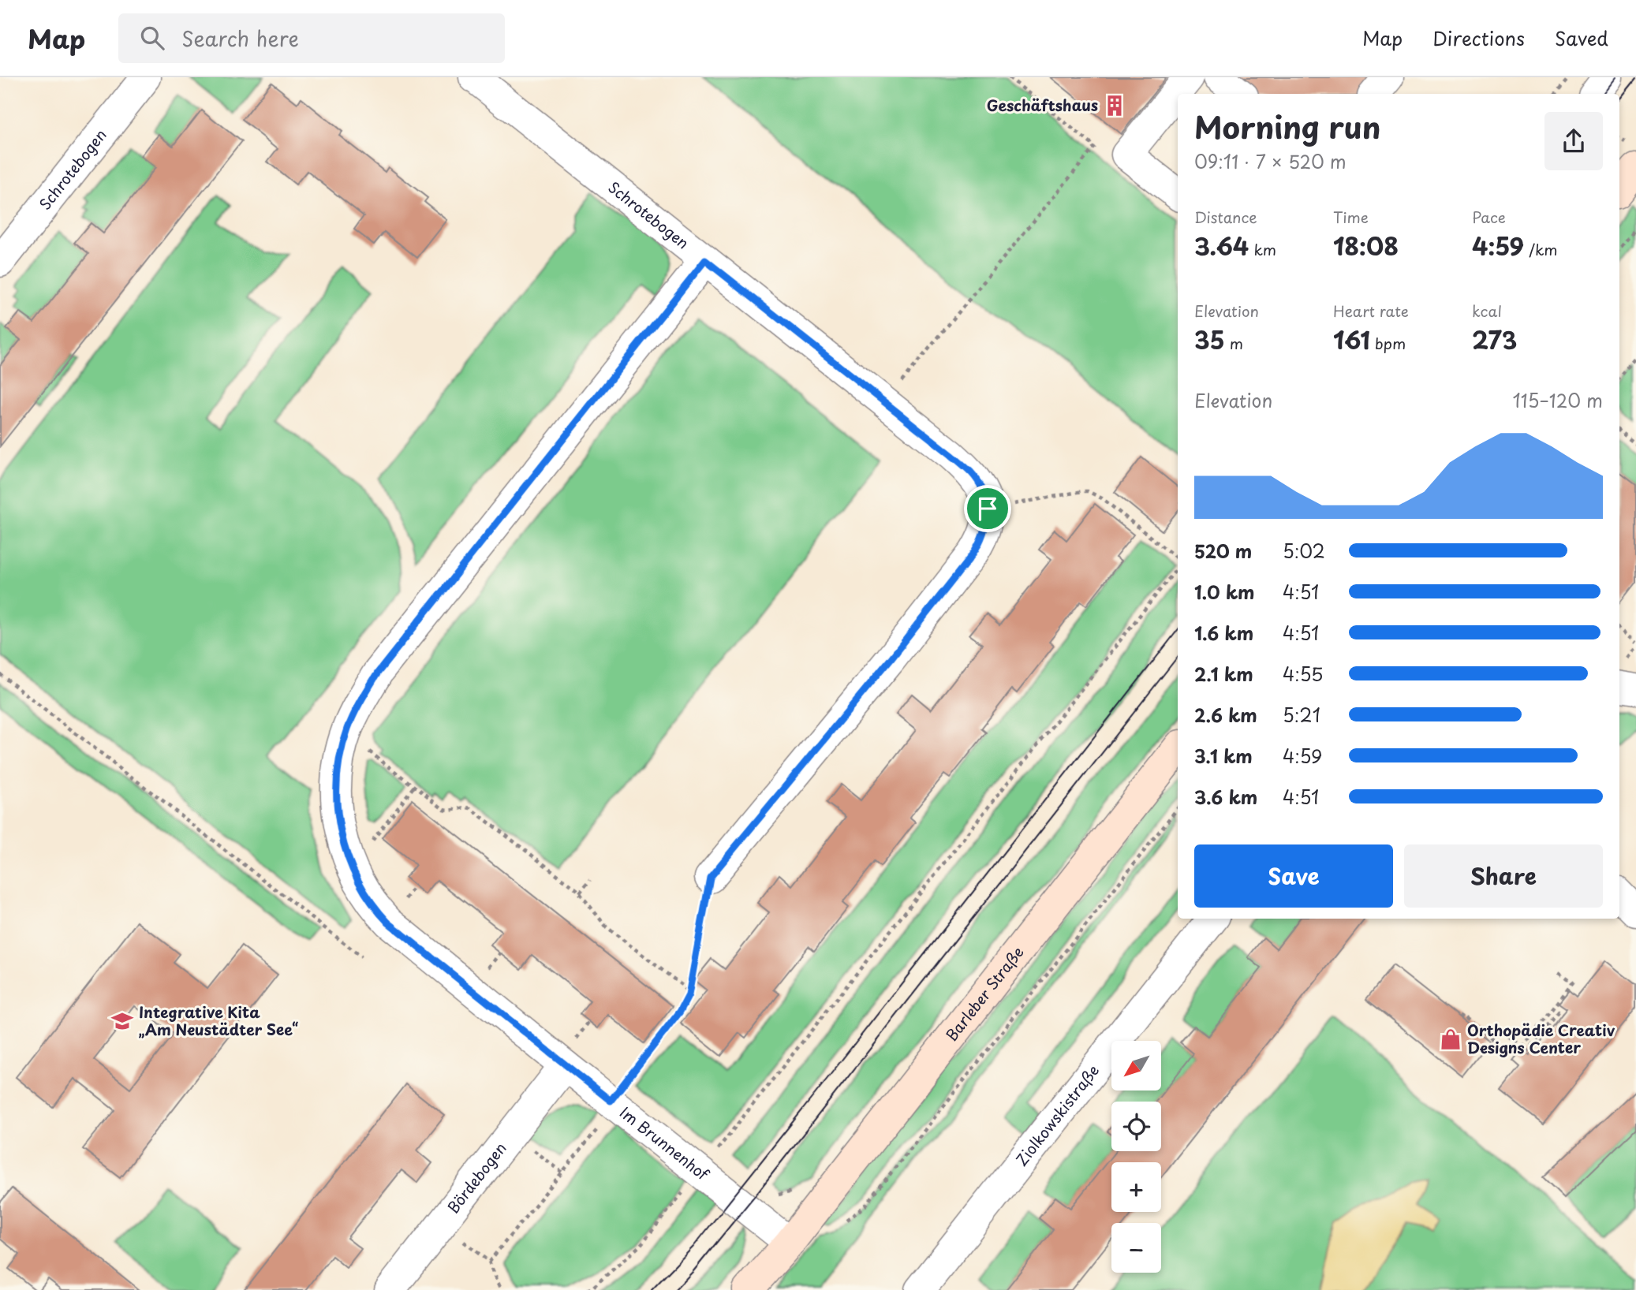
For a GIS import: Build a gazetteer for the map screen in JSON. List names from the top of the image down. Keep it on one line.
{"streets":{"street":["Schrotebogen","Barleber Straße","Ziolkowskistraße","Im Brunnenhof","Bördebogen"]},"crossings":[["Schrotebogen","Im Brunnenhof"],["Barleber Straße","Im Brunnenhof"],["Im Brunnenhof","Bördebogen"]],"places":{"building":["Geschäftshaus"],"school or university":["Integrative Kita „Am Neustädter See“"],"shop":["Orthopädie Creativ Designs Center"]},"north":"bottom left","page":{"header":"Map","search":"Search here","nav":["Map","Directions","Saved"],"heading":["Morning run","09:11 · 7 × 520 m"],"stats":[["Distance","3.64 km"],["Time","18:08"],["Pace","4:59 /km"],["Elevation","35 m"],["Heart rate","161 bpm"],["kcal","273"]],"chart":["Elevation","115–120 m"],"list":[{"name":"520 m","note":"5:02"},{"name":"1.0 km","note":"4:51"},{"name":"1.6 km","note":"4:51"},{"name":"2.1 km","note":"4:55"},{"name":"2.6 km","note":"5:21"},{"name":"3.1 km","note":"4:59"},{"name":"3.6 km","note":"4:51"}],"buttons":["Save","Share"],"map_buttons":["+","−"]}}
